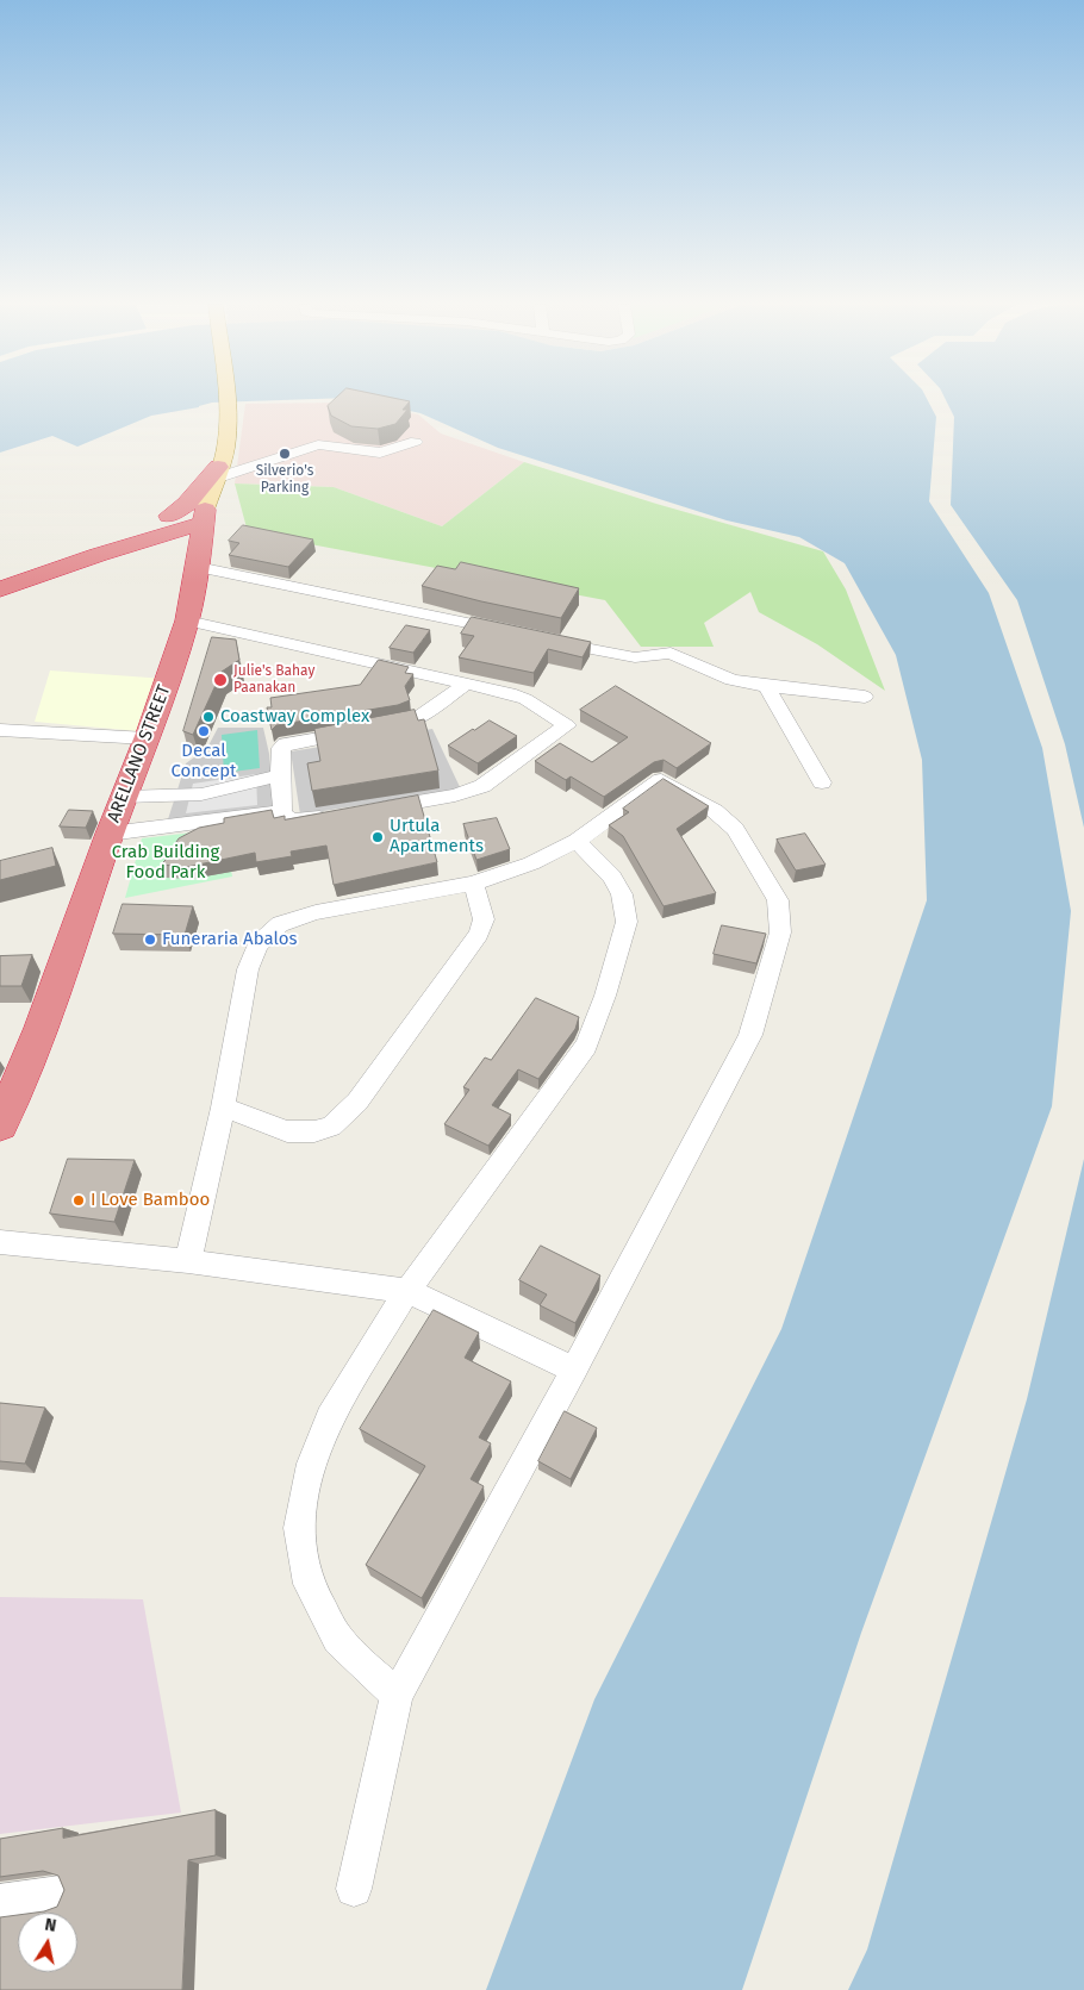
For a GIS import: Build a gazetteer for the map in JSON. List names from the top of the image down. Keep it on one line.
{"streets":{"highway":["ARELLANO STREET"]},"parks":["Crab Building Food Park"],"places":["Silverio's Parking","Julie's Bahay Paanakan","Coastway Complex","Decal Concept","Urtula Apartments","Funeraria Abalos","I Love Bamboo"],"north":"top"}
